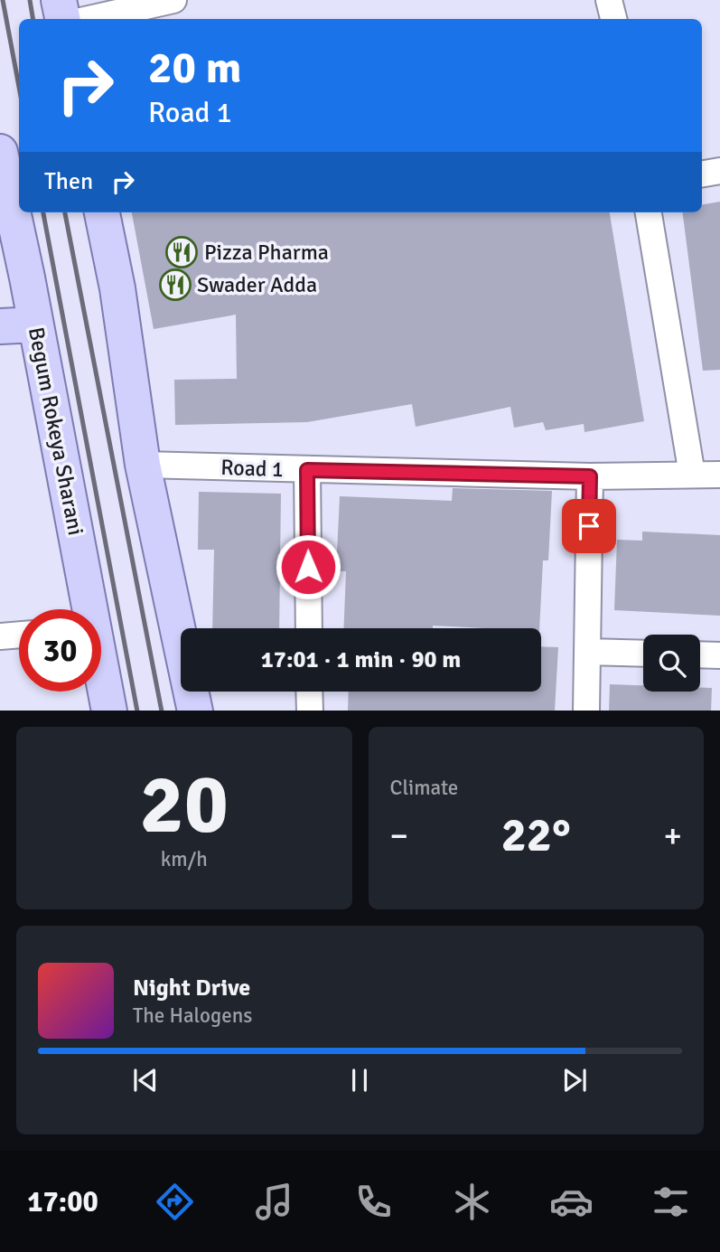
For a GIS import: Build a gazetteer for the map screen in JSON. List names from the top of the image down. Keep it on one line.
{"streets":{"main road":["Begum Rokeya Sharani"],"street":["Road 1"]},"places":{"restaurant":["Pizza Pharma","Swader Adda"]},"page":{"turn":["20 m","Road 1"],"then":"Then","limit":"30","trip":"17:01 · 1 min · 90 m","tile":[["20","km/h"],"Climate"],"heat":["−","22°","+"],"song":["Night Drive","The Halogens"],"tabs":"17:00"}}
